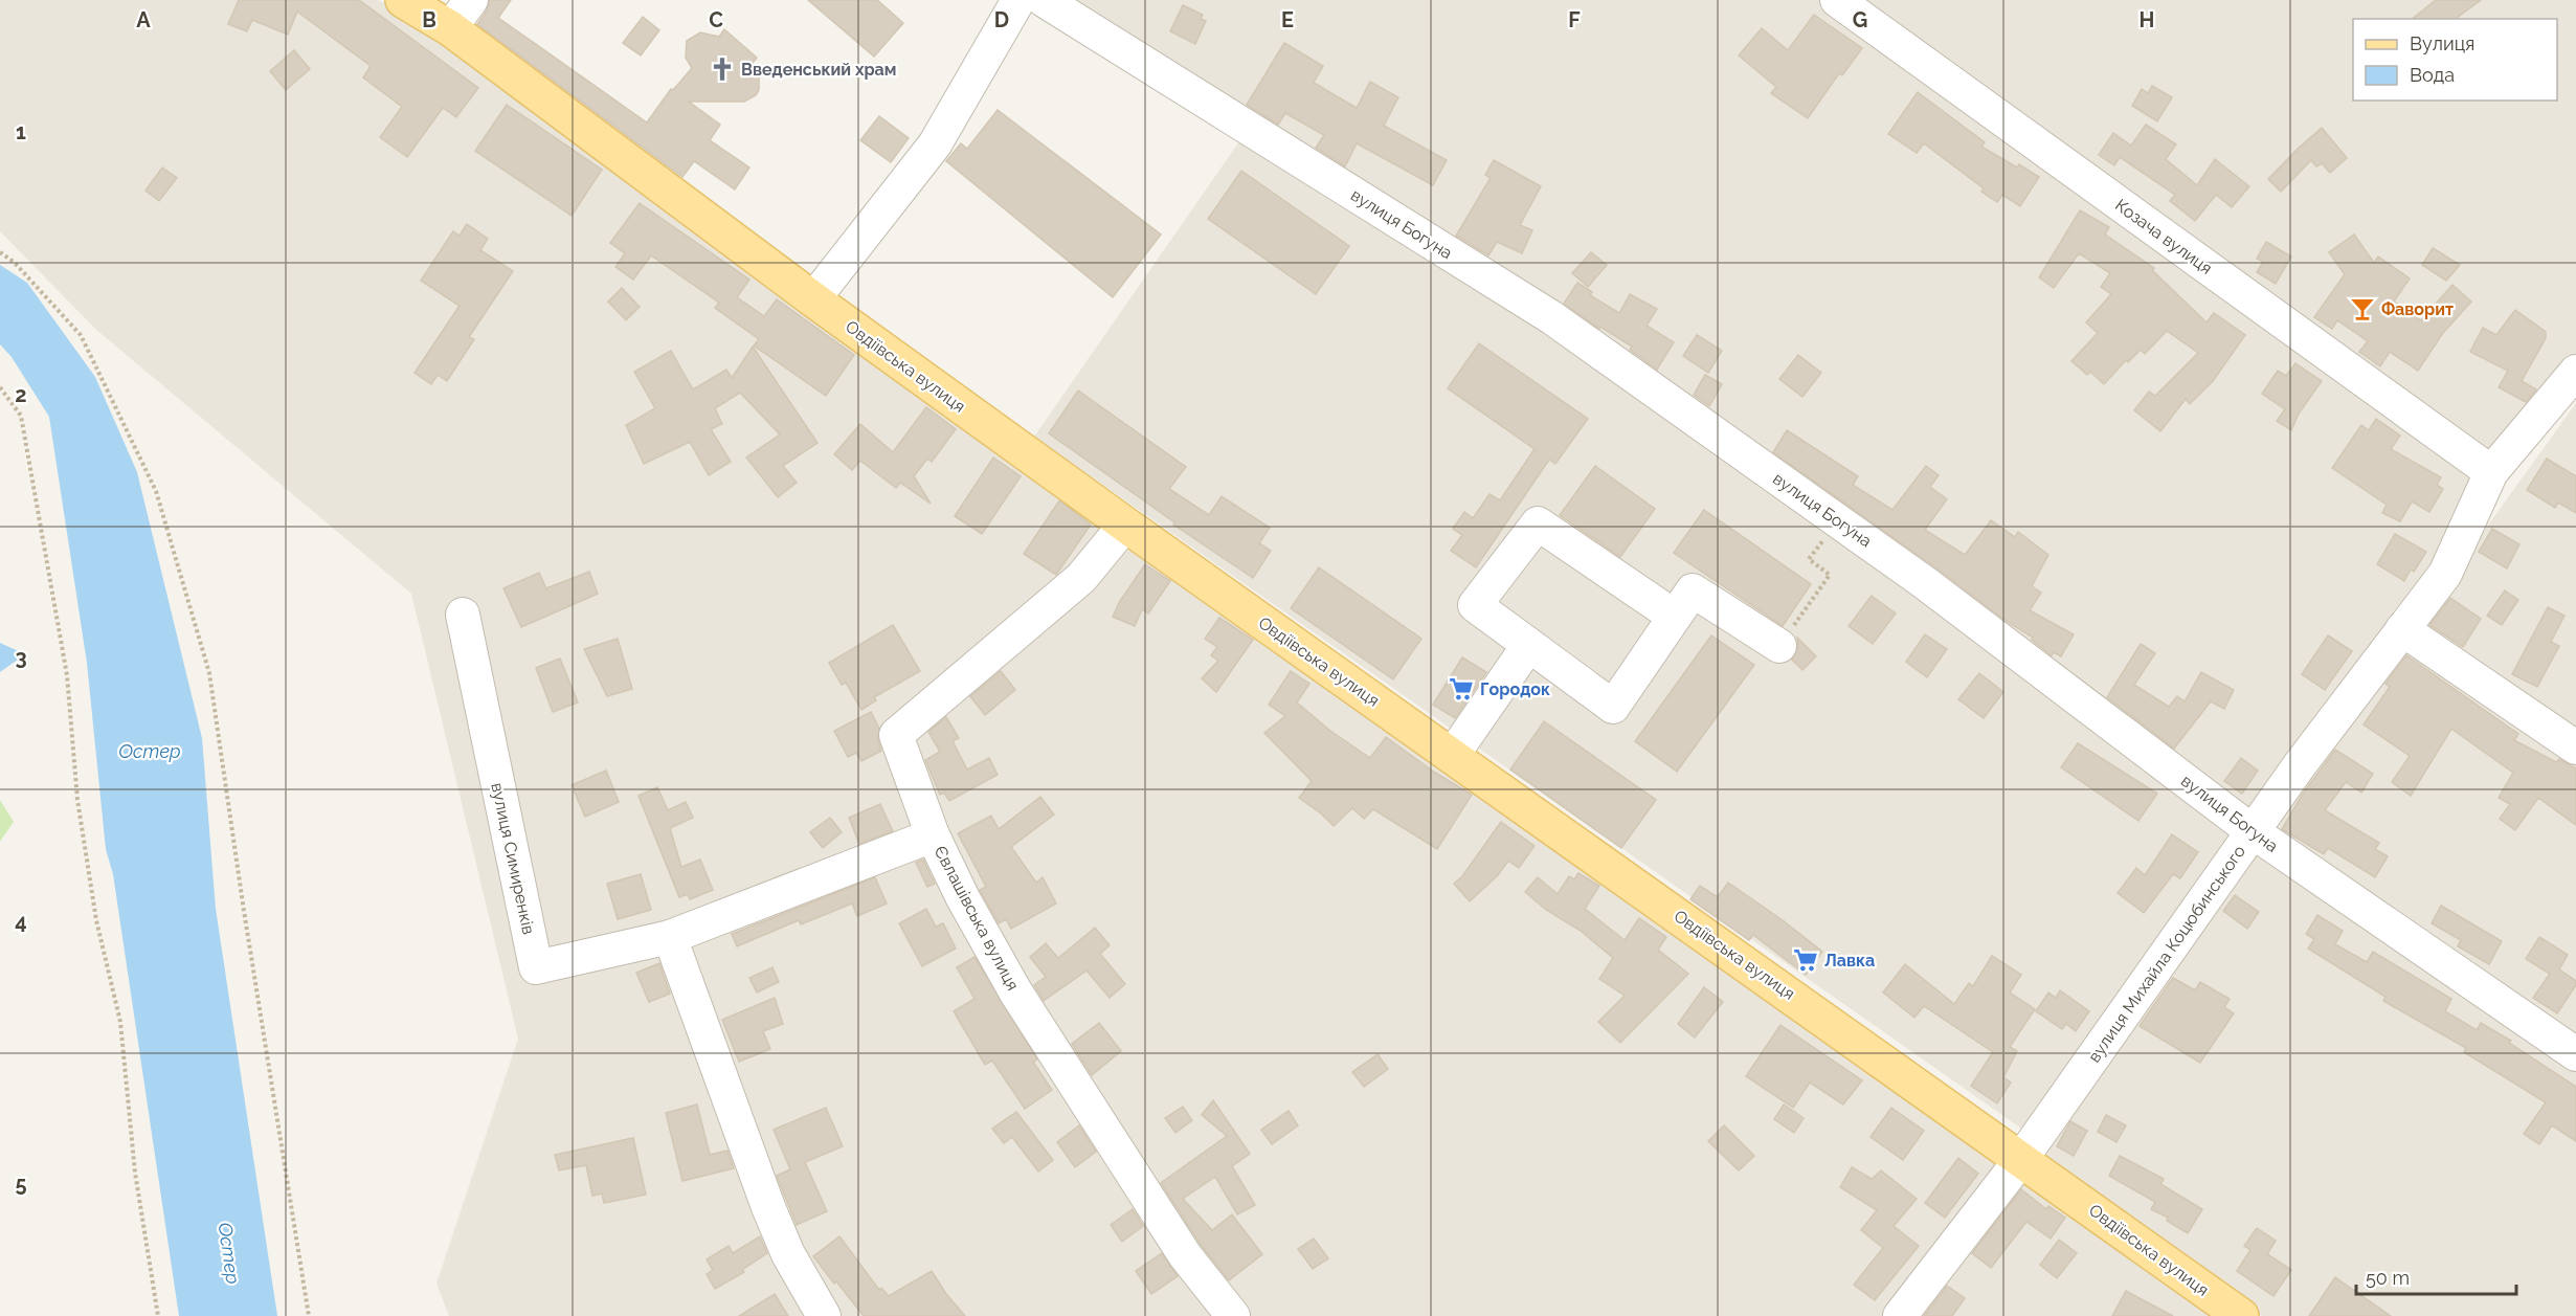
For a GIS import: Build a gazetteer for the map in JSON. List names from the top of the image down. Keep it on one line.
{"streets":{"main road":["Овдіївська вулиця"],"street":["вулиця Богуна","Козача вулиця","вулиця Симиренків","Євлашівська вулиця","вулиця Михайла Коцюбинського"]},"crossings":[["вулиця Богуна","вулиця Михайла Коцюбинського"],["Козача вулиця","вулиця Михайла Коцюбинського"],["Овдіївська вулиця","Євлашівська вулиця"],["Овдіївська вулиця","вулиця Михайла Коцюбинського"],["вулиця Симиренків","Євлашівська вулиця"]],"water":["Остер"],"places":{"church":["Введенський храм"],"bar":["Фаворит"],"supermarket":["Городок","Лавка"]},"legend":["Вулиця","Вода"],"scale_bar":"50 m","grid":{"columns":["A","B","C","D","E","F","G","H"],"rows":["1","2","3","4","5"]}}
